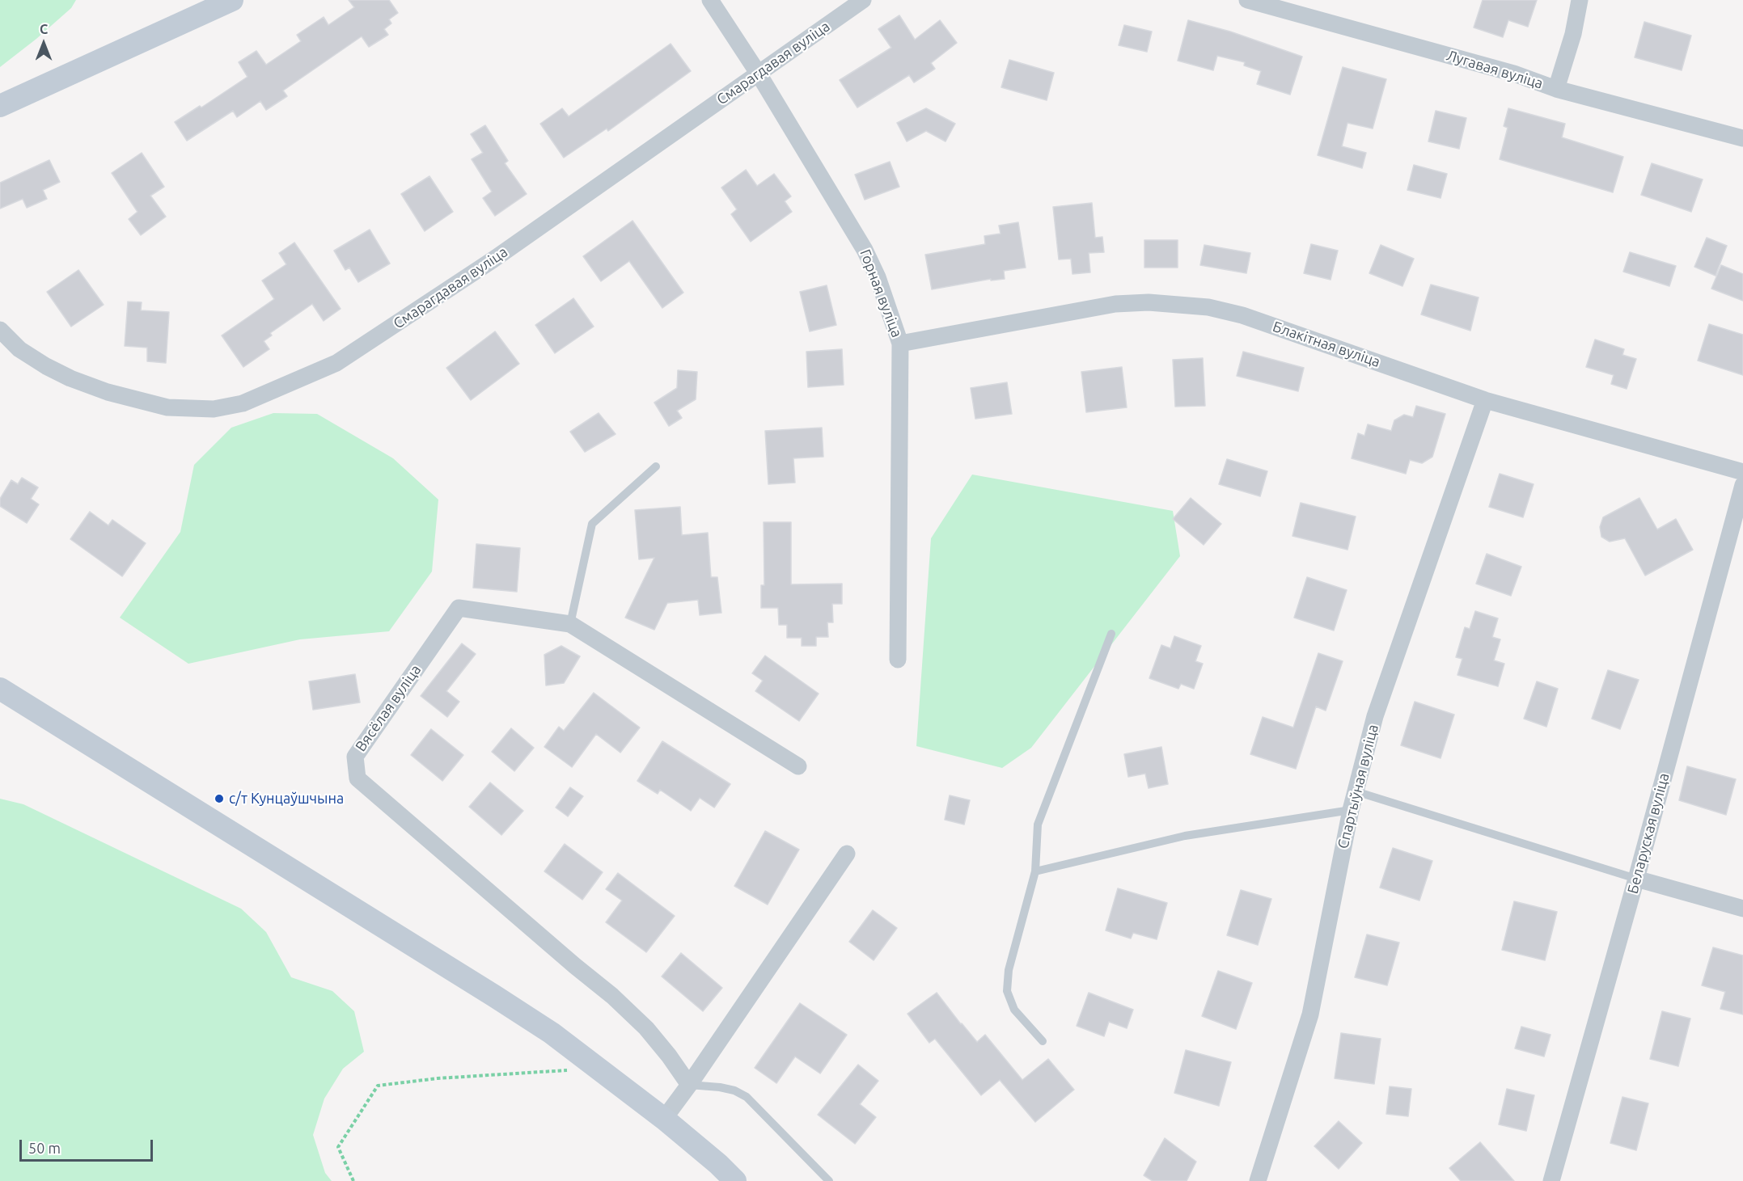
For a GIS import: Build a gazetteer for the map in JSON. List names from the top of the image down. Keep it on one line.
{"streets":{"street":["Смарагдавая вуліца","Лугавая вуліца","Горная вуліца","Блакітная вуліца","Вясёлая вуліца","Спартыўная вуліца","Беларуская вуліца"]},"crossings":[["Смарагдавая вуліца","Горная вуліца"],["Горная вуліца","Блакітная вуліца"],["Блакітная вуліца","Спартыўная вуліца"]],"places":["с/т Кунцаўшчына"],"scale_bar":"50 m","north":"top"}
